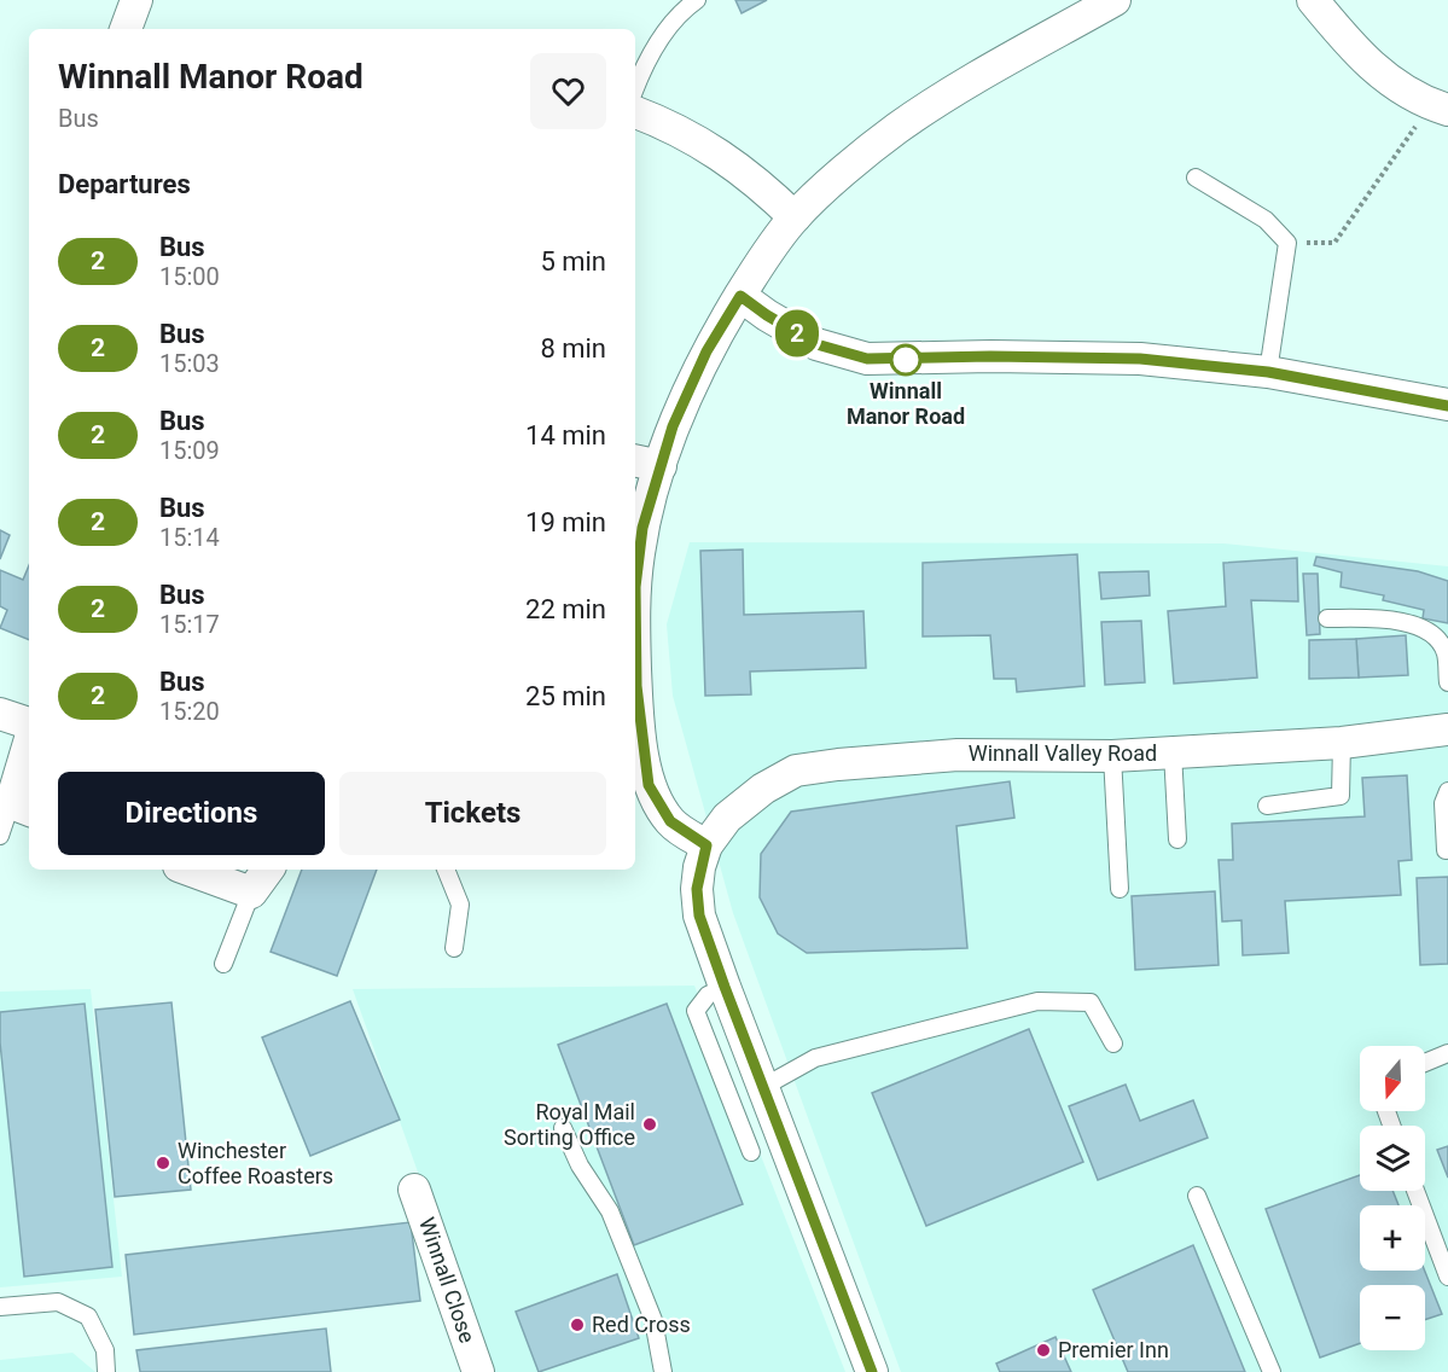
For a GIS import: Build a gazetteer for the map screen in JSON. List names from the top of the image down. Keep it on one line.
{"streets":{"street":["Winnall Valley Road","Winnall Close"]},"places":["Winnall Manor Road","Royal Mail Sorting Office","Winchester Coffee Roasters","Red Cross","Premier Inn"],"lines":["bus line 2"],"north":"bottom","page":{"on_map":"2","heading":[["Winnall Manor Road","Bus"],"Departures"],"list":[{"mark":"2","name":"Bus","note":"15:00","value":"5 min"},{"mark":"2","name":"Bus","note":"15:03","value":"8 min"},{"mark":"2","name":"Bus","note":"15:09","value":"14 min"},{"mark":"2","name":"Bus","note":"15:14","value":"19 min"},{"mark":"2","name":"Bus","note":"15:17","value":"22 min"},{"mark":"2","name":"Bus","note":"15:20","value":"25 min"}],"buttons":["Directions","Tickets"],"map_buttons":["+","−"]}}
